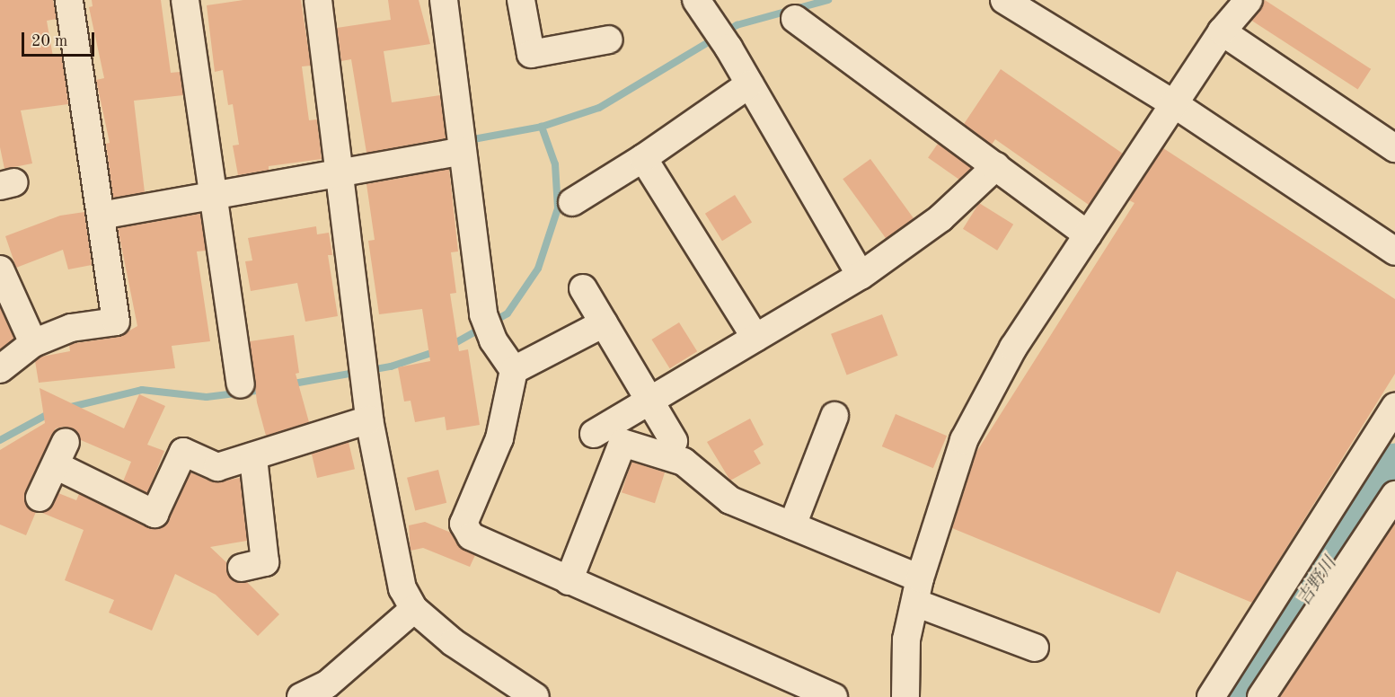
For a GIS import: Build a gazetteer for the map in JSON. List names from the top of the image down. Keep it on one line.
{"water":["吉野川"],"scale_bar":"20 m"}
